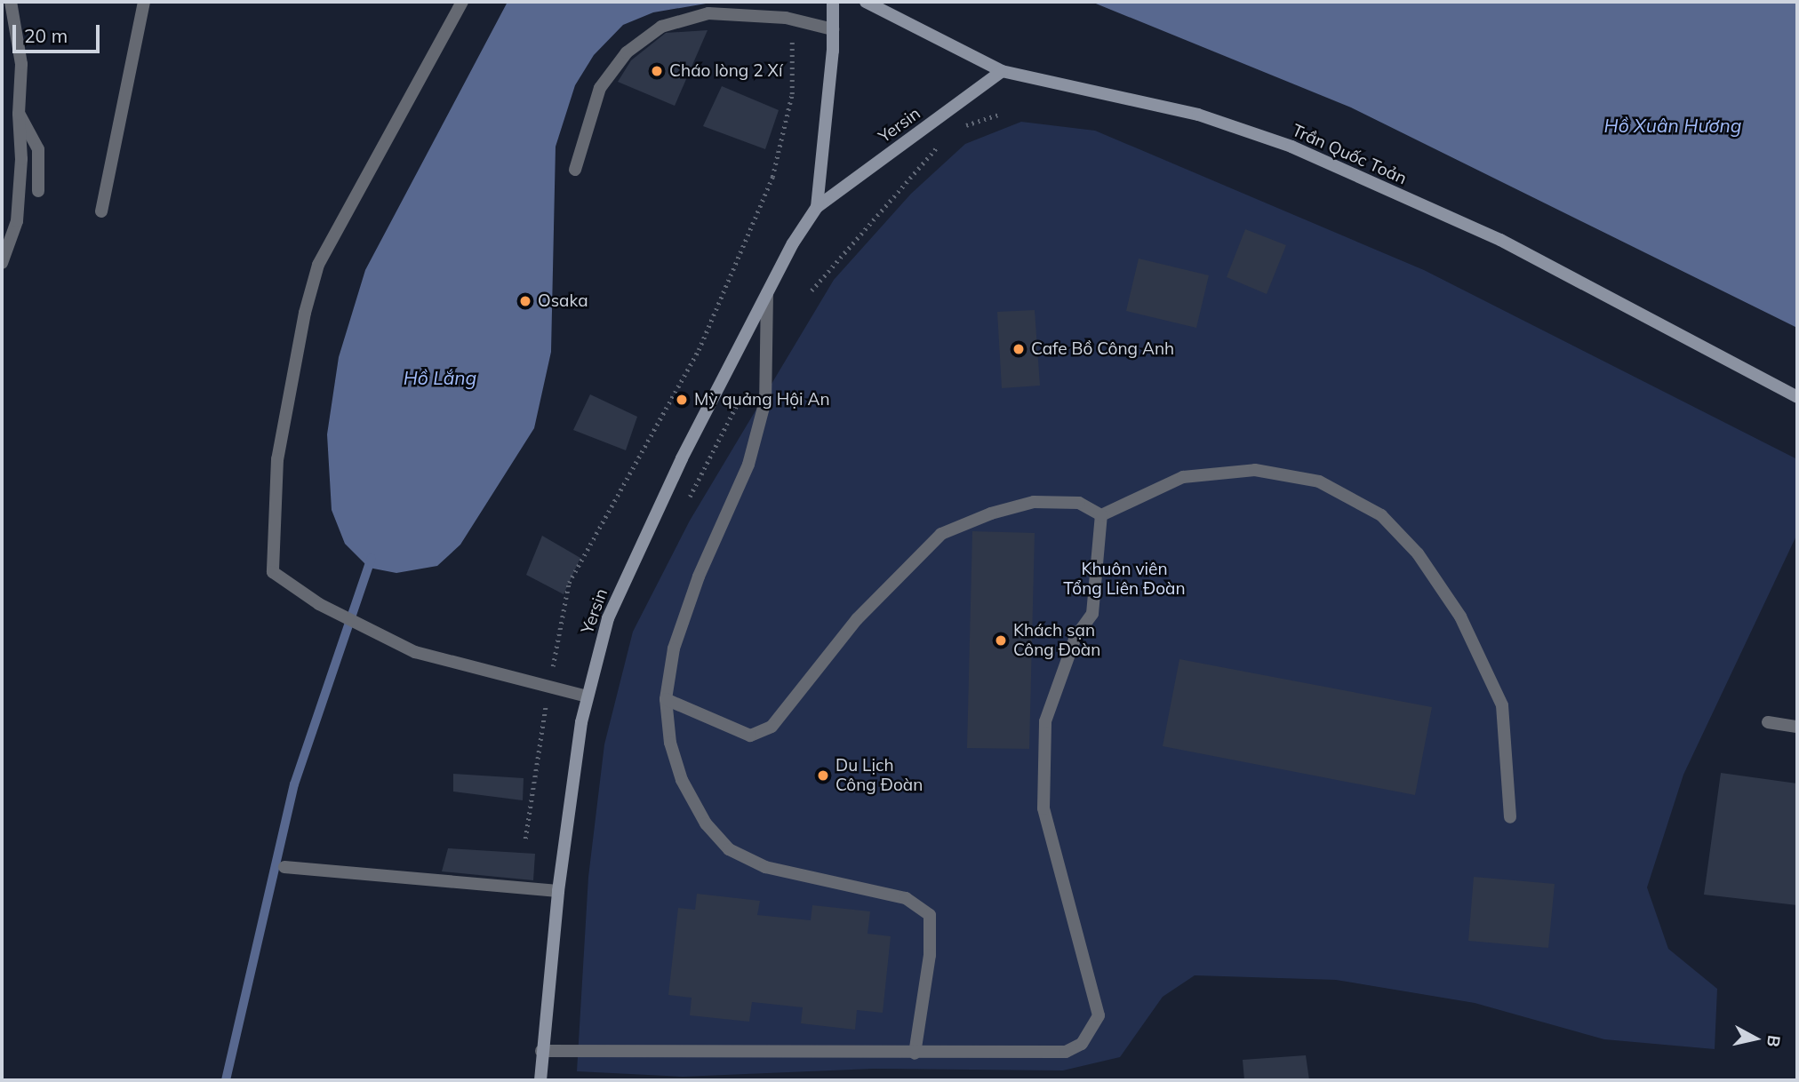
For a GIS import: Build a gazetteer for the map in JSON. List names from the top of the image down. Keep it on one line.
{"streets":{"main road":["Yersin","Trần Quốc Toản"]},"crossings":[["Yersin","Trần Quốc Toản"]],"water":["Hồ Xuân Hương","Hồ Lắng"],"parks":["Khuôn viên Tổng Liên Đoàn"],"places":["Cháo lòng 2 Xí","Osaka","Cafe Bồ Công Anh","Mỳ quảng Hội An","Khách sạn Công Đoàn","Du Lịch Công Đoàn"],"scale_bar":"20 m","north":"right"}
